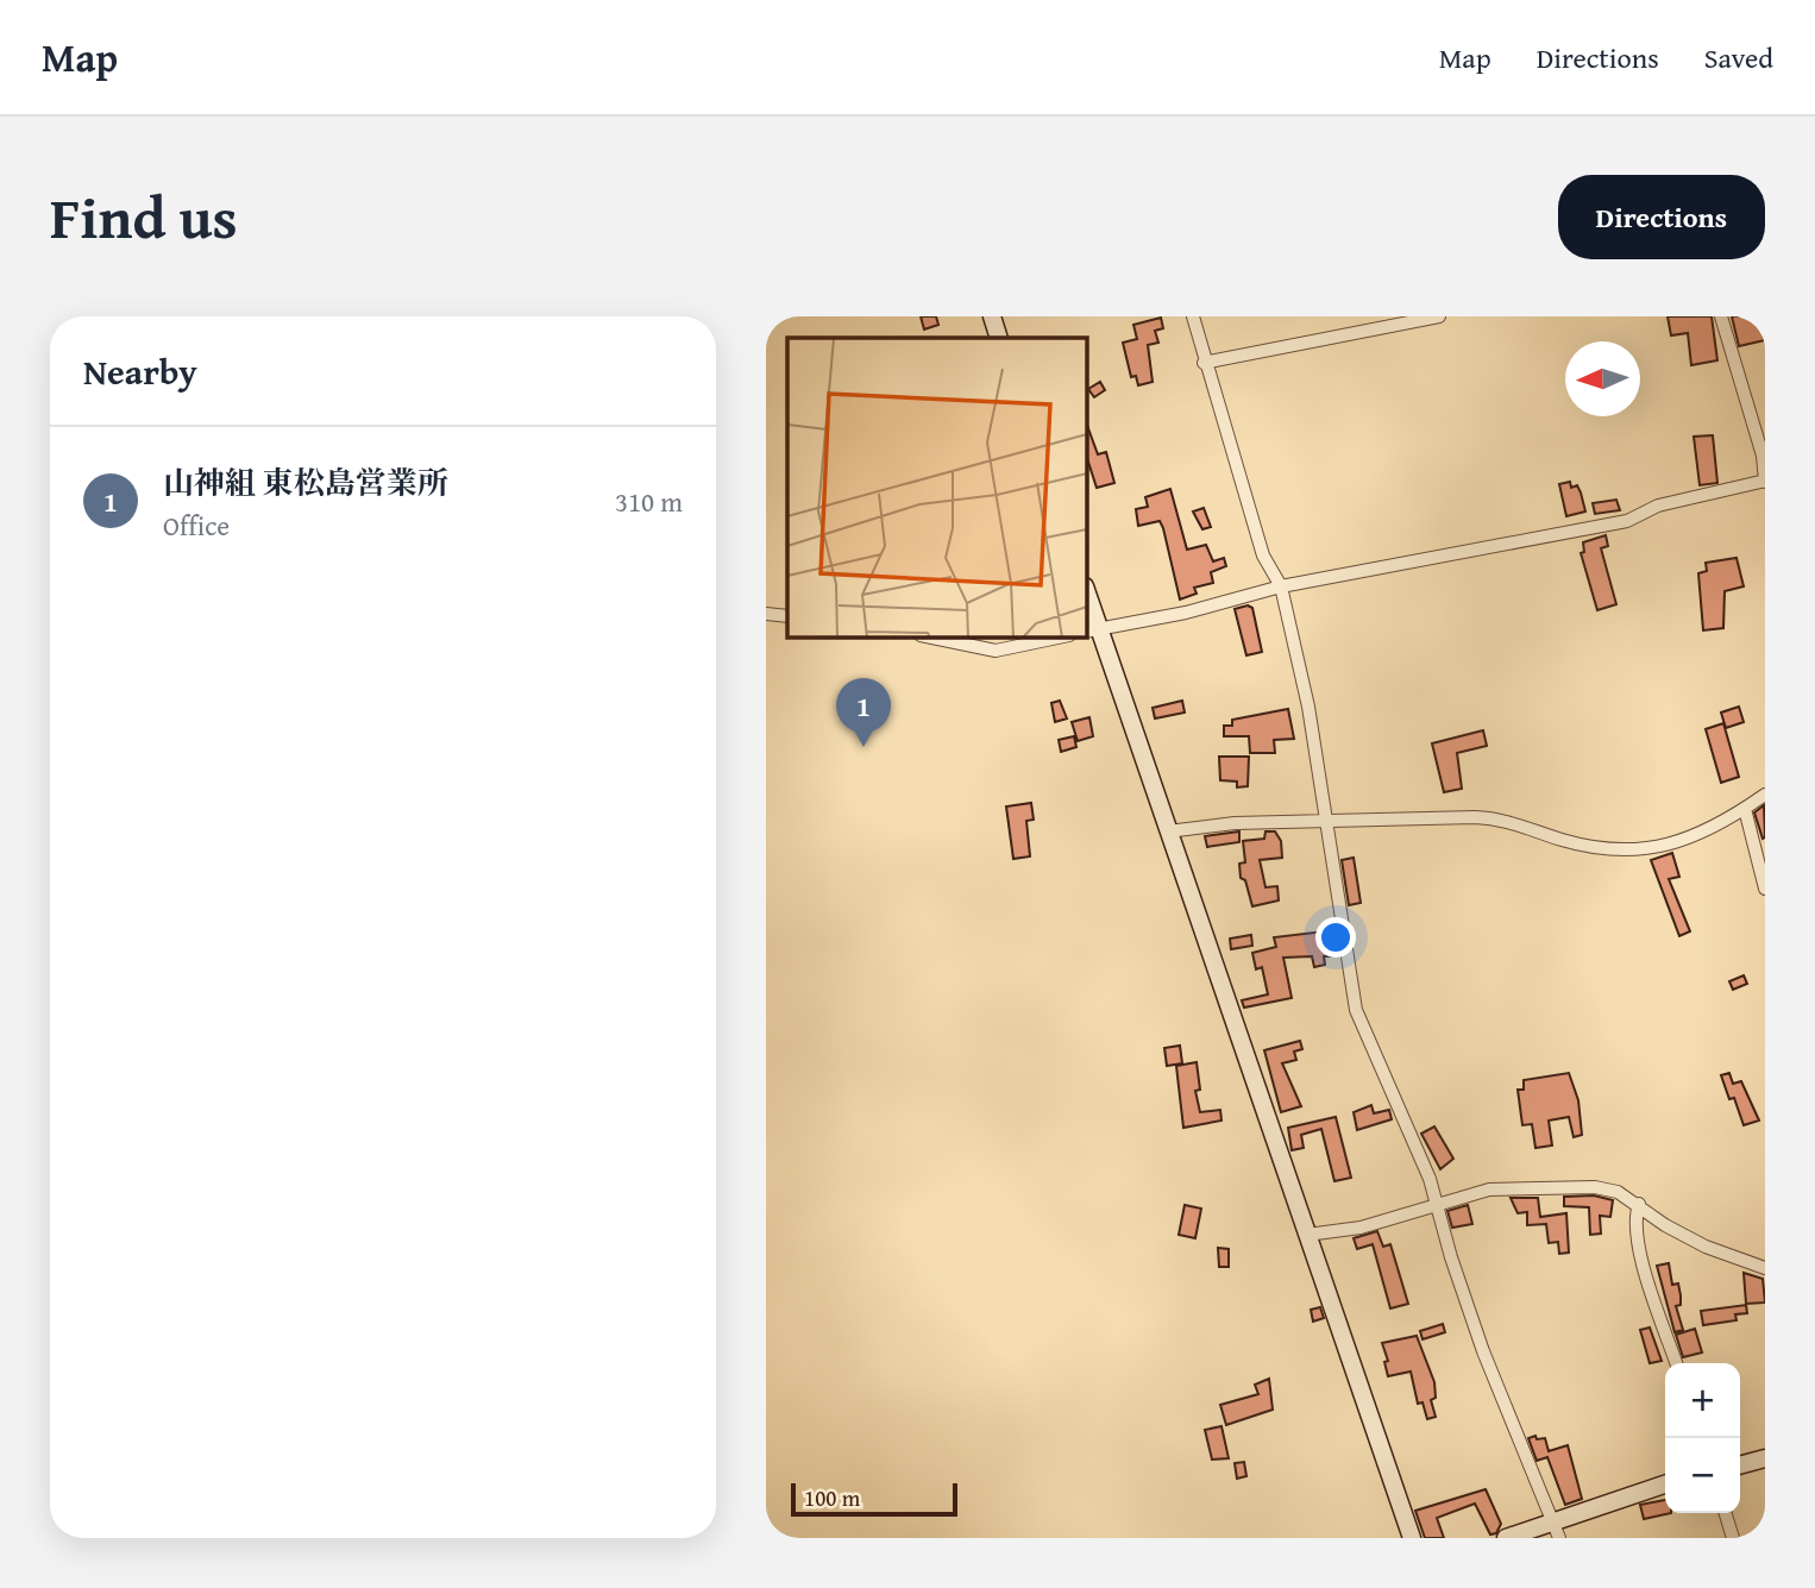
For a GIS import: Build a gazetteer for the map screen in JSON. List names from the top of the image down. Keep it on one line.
{"scale_bar":"100 m","north":"left","page":{"header":"Map","nav":["Map","Directions","Saved"],"title":"Find us","buttons":"Directions","heading":"Nearby","list":[{"mark":"1","name":"山神組 東松島営業所","note":"Office","value":"310 m"}],"pins":"1","map_buttons":["+","−"],"scale":"100 m"}}
